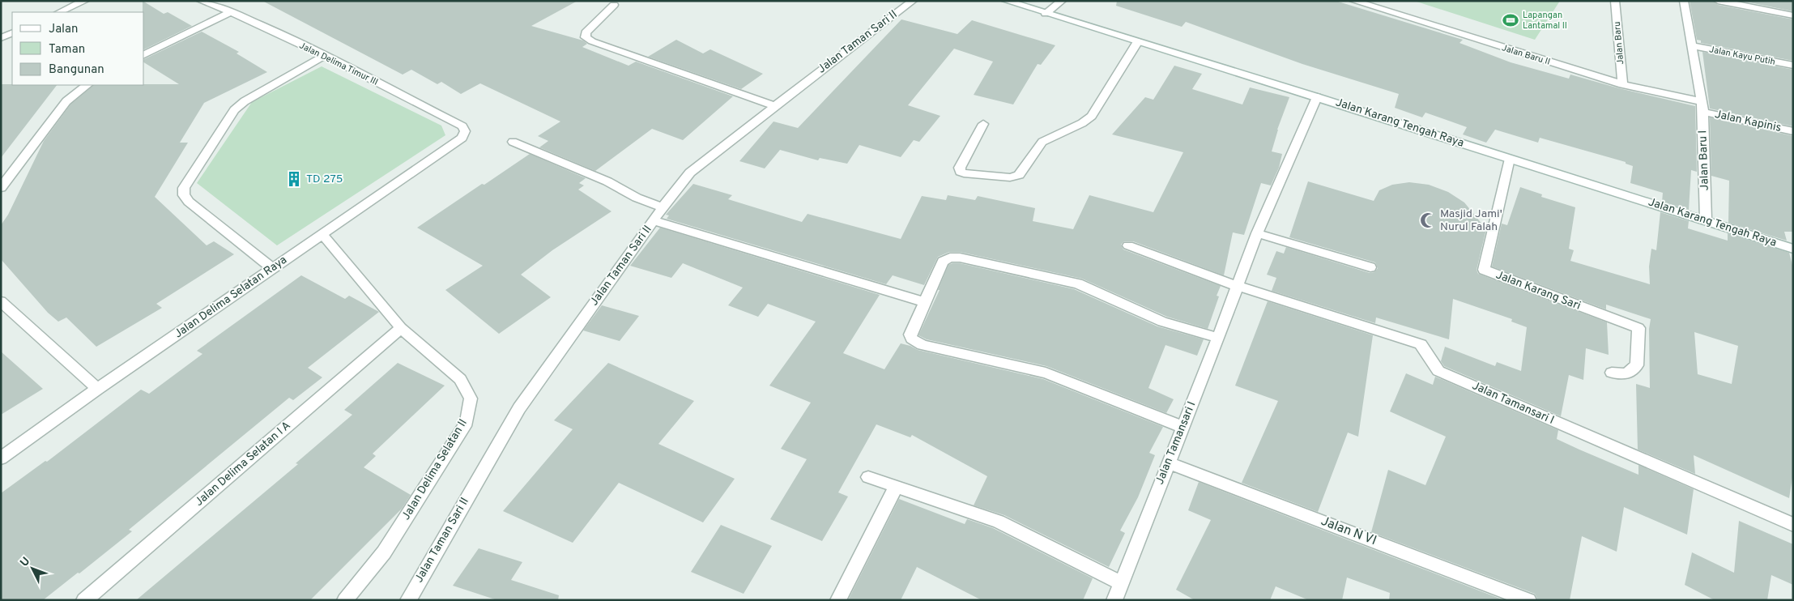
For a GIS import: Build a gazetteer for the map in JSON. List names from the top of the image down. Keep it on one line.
{"streets":{"street":["Jalan Taman Sari II","Jalan Baru","Jalan Baru II","Jalan Kayu Putih","Jalan Delima Timur III","Jalan Kapinis","Jalan Karang Tengah Raya","Jalan Baru I","Jalan Karang Sari","Jalan Delima Selatan Raya","Jalan Tamansari I","Jalan Delima Selatan I A","Jalan Delima Selatan II","Jalan N VI"]},"crossings":[["Jalan Baru","Jalan Baru II"],["Jalan Baru II","Jalan Kapinis"],["Jalan Baru II","Jalan Baru I"],["Jalan Kayu Putih","Jalan Baru I"],["Jalan Delima Timur III","Jalan Delima Selatan Raya"],["Jalan Kapinis","Jalan Baru I"],["Jalan Karang Tengah Raya","Jalan Baru I"],["Jalan Karang Tengah Raya","Jalan Karang Sari"],["Jalan Karang Tengah Raya","Jalan Tamansari I"],["Jalan Delima Selatan Raya","Jalan Delima Selatan II"],["Jalan Tamansari I","Jalan N VI"],["Jalan Delima Selatan I A","Jalan Delima Selatan II"]],"places":{"sports":["Lapangan Lantamal II"],"building":["TD 275"],"mosque":["Masjid Jami' Nurul Falah"]},"legend":["Jalan","Taman","Bangunan"],"north":"top left"}
